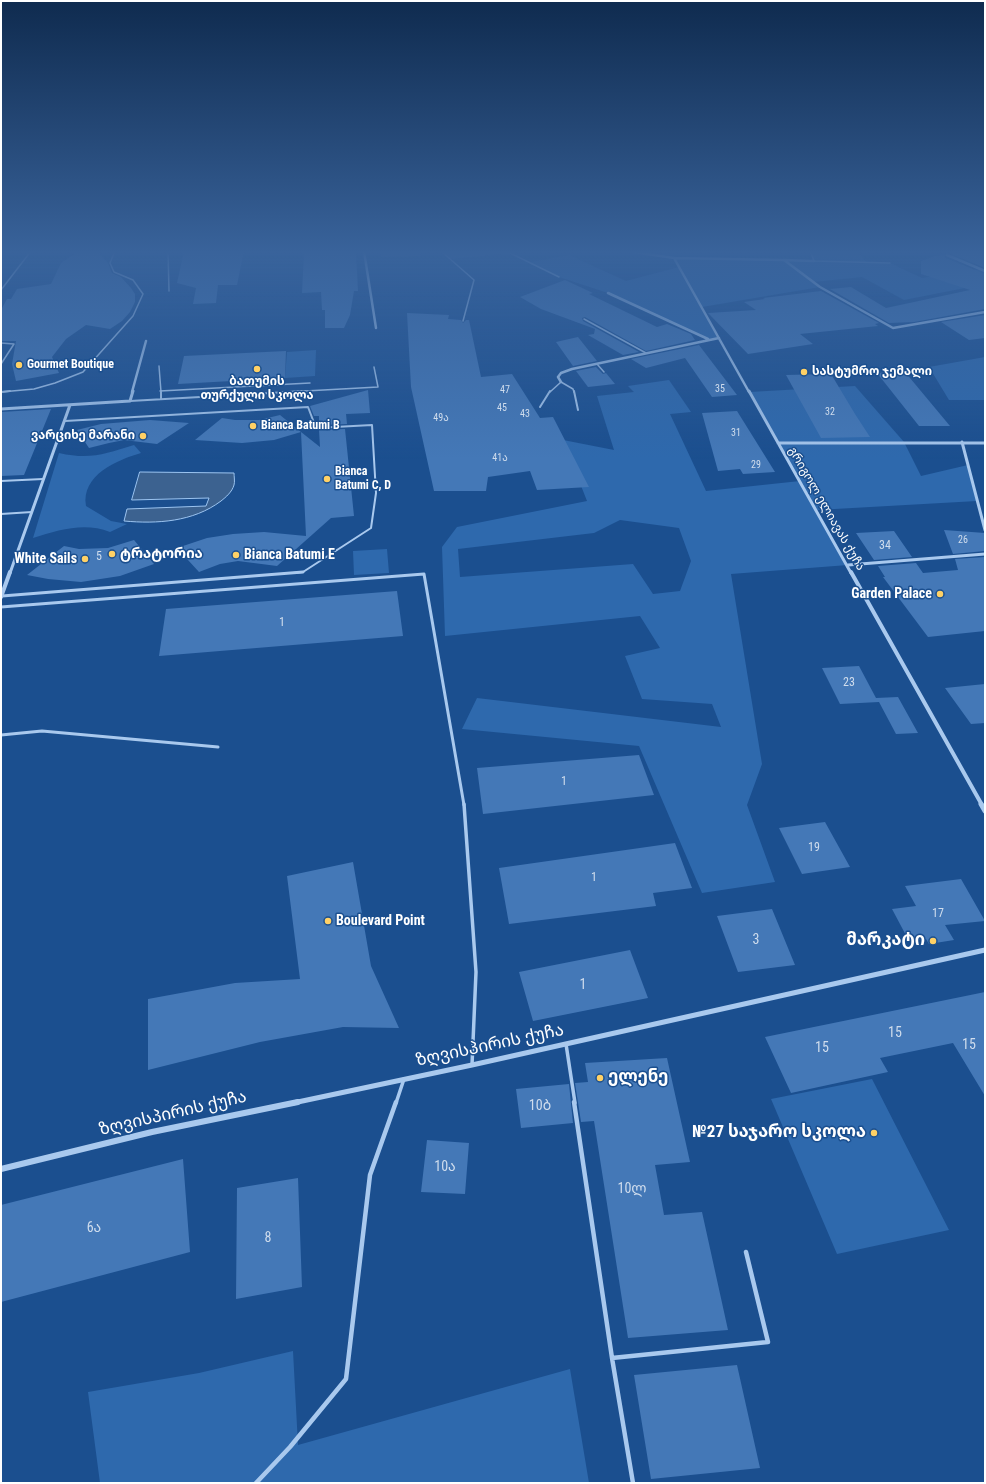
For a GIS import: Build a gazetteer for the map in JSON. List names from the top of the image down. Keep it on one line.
{"streets":{"street":["გრიგოლ ელიავას ქუჩა","ზღვისპირის ქუჩა"]},"places":["Gourmet Boutique","ბათუმის თურქული სკოლა","სასტუმრო ჯემალი","Bianca Batumi B","ვარციხე მარანი","Bianca Batumi C, D","ტრატორია","Bianca Batumi E","White Sails","Garden Palace","Boulevard Point","მარკატი","ელენე","№27 საჯარო სკოლა"],"house_numbers":["35","47","45","32","43","49ა","31","41ა","29","26","34","5","1","23","1","19","1","17","3","1","15","15","15","10ბ","10ა","10ლ","6ა","8"]}
